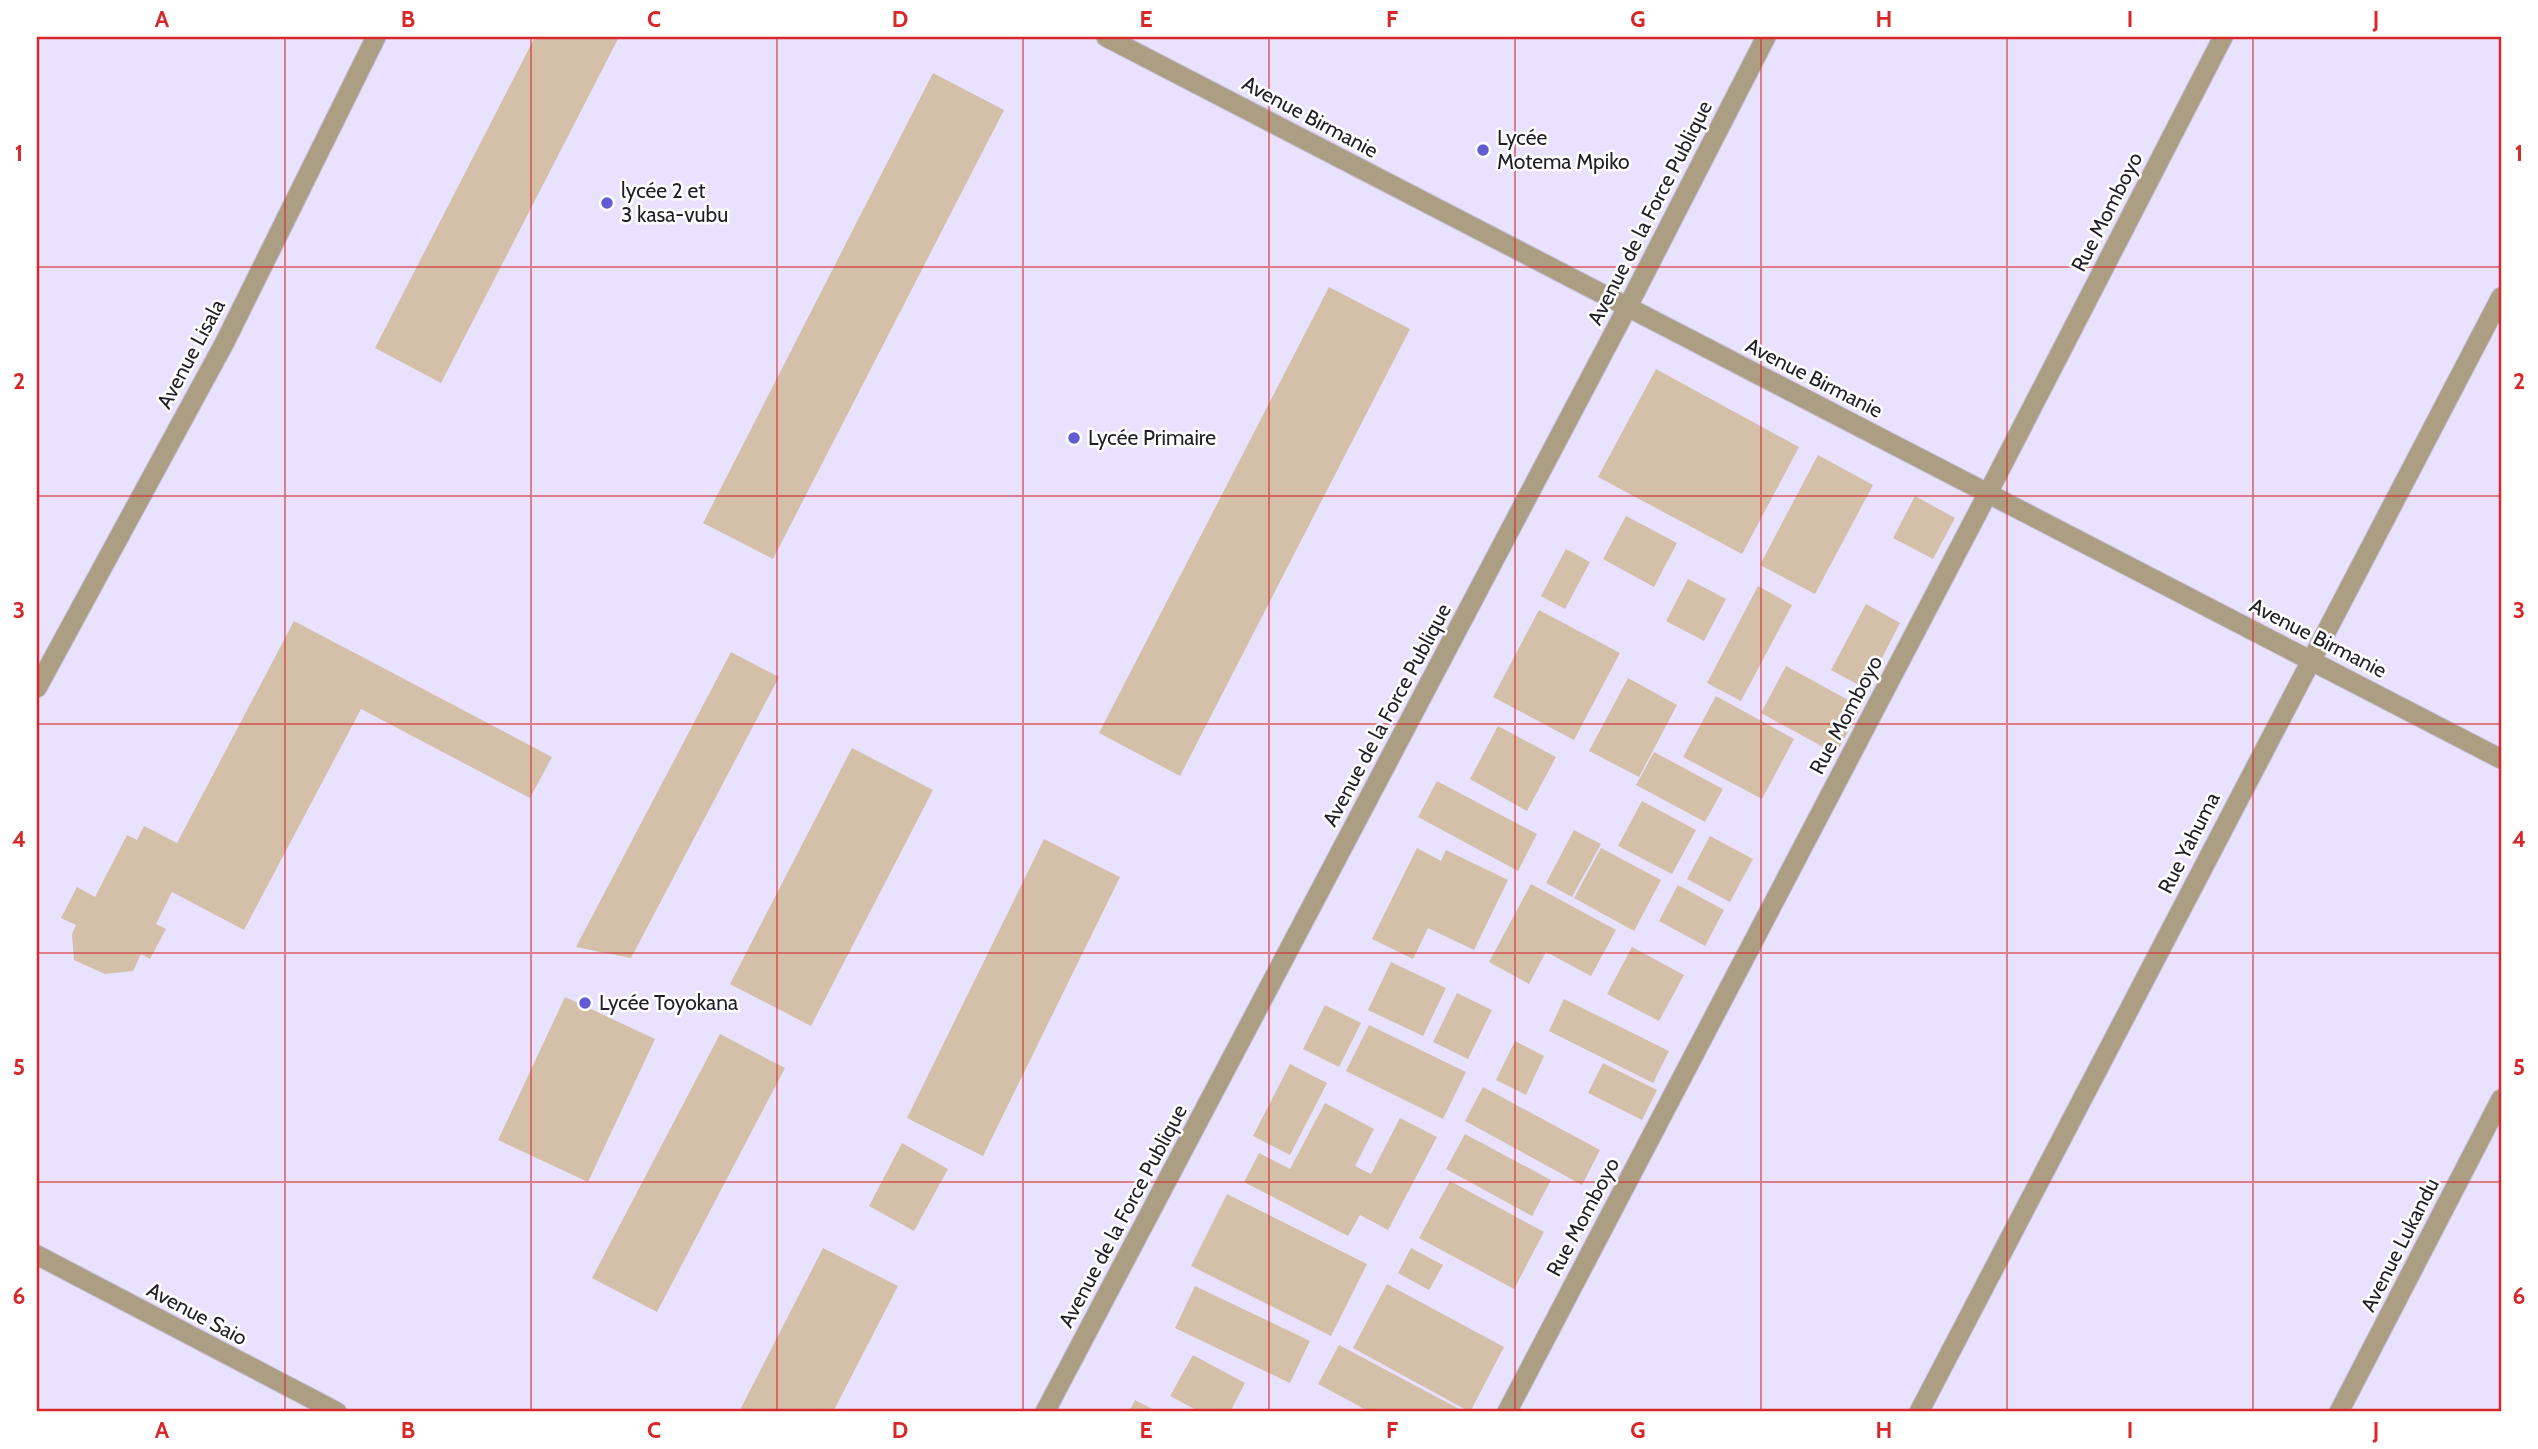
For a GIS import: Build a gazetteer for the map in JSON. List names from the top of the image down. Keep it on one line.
{"streets":{"street":["Avenue Birmanie","Rue Momboyo","Avenue de la Force Publique","Avenue Lisala","Rue Yahuma","Avenue Lukandu","Avenue Saio"]},"crossings":[["Avenue Birmanie","Rue Momboyo"],["Avenue Birmanie","Avenue de la Force Publique"],["Avenue Birmanie","Rue Yahuma"]],"places":["Lycée Motema Mpiko","lycée 2 et 3 kasa-vubu","Lycée Primaire","Lycée Toyokana"],"grid":{"columns":["A","B","C","D","E","F","G","H","I","J"],"rows":["1","2","3","4","5","6"]}}
